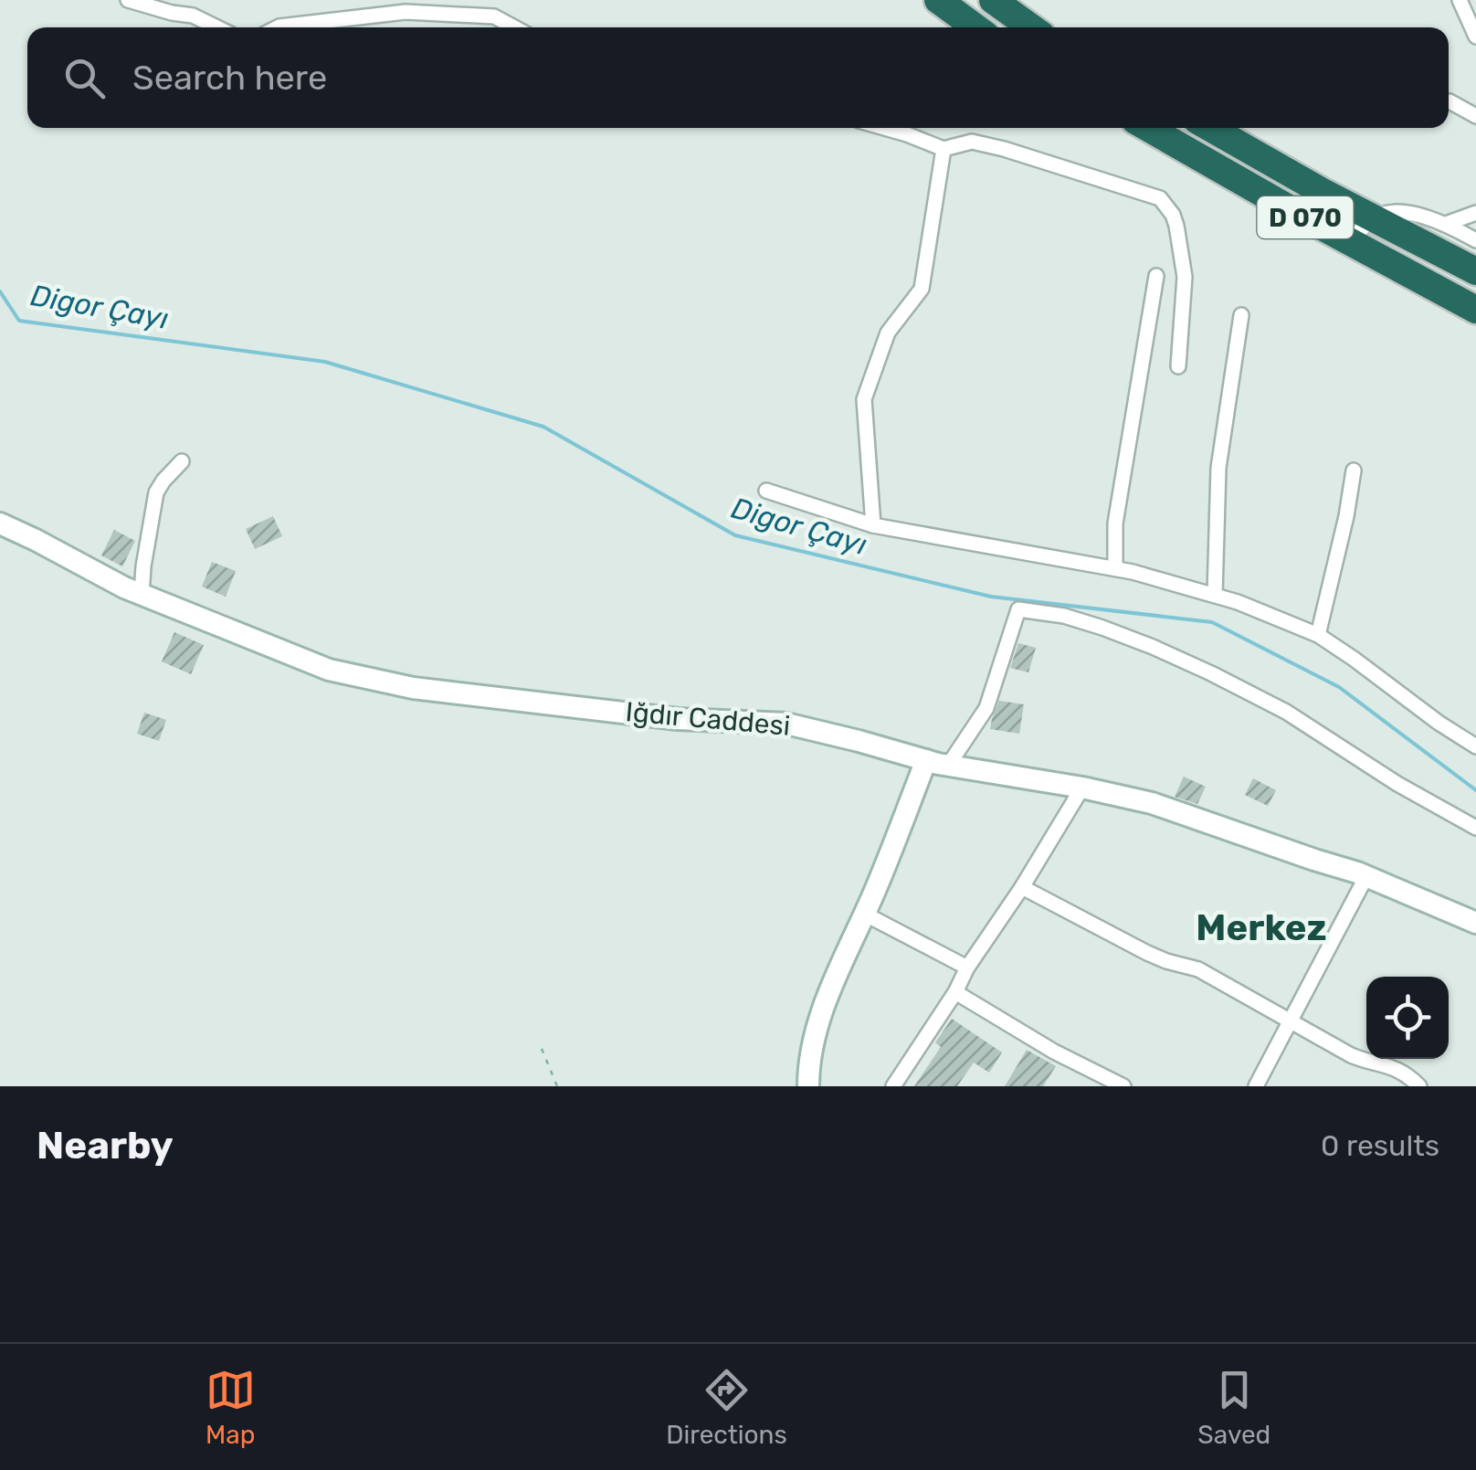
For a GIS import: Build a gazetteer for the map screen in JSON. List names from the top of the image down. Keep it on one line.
{"streets":{"highway":["D 070"],"street":["Iğdır Caddesi"]},"districts":["Merkez"],"water":["Digor Çayı"],"page":{"search":"Search here","heading":["Nearby","0 results"],"nav":["Map","Directions","Saved"]}}
